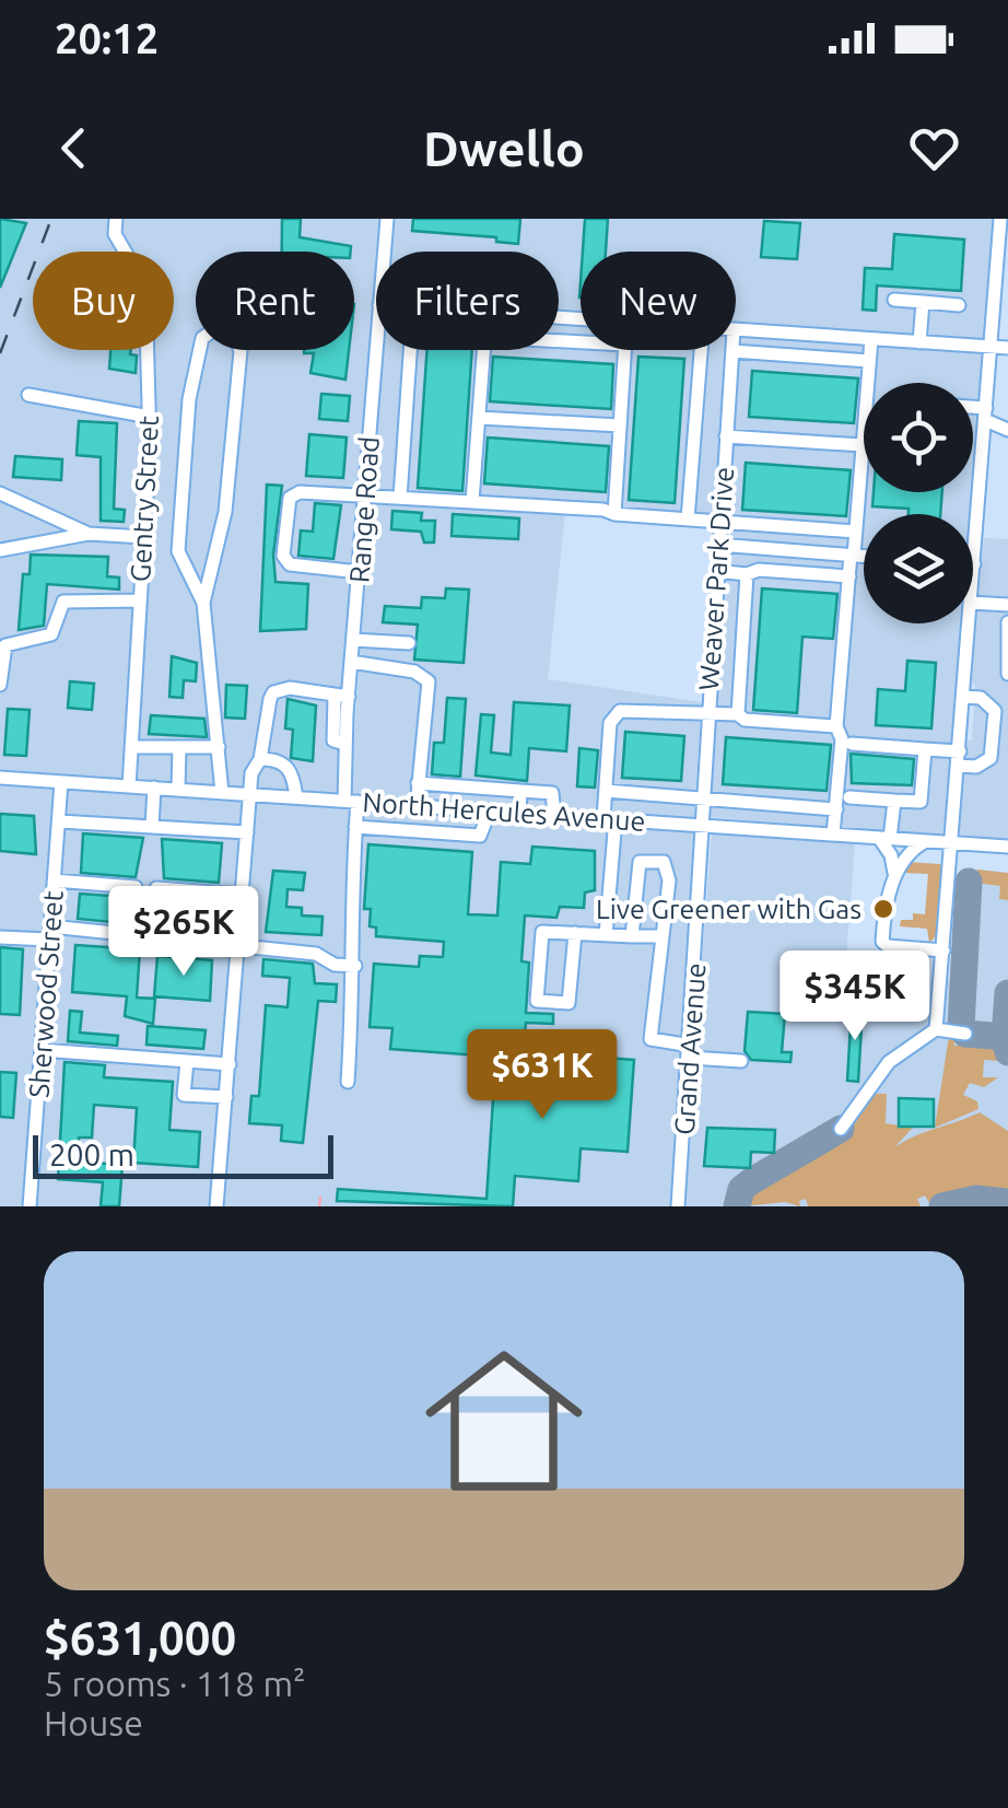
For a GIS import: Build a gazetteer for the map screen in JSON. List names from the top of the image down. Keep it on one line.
{"streets":{"street":["Gentry Street","Range Road","Weaver Park Drive","North Hercules Avenue","Sherwood Street","Grand Avenue"]},"crossings":[["Gentry Street","North Hercules Avenue"],["Range Road","North Hercules Avenue"],["Weaver Park Drive","North Hercules Avenue"],["Weaver Park Drive","Grand Avenue"],["North Hercules Avenue","Sherwood Street"],["North Hercules Avenue","Grand Avenue"]],"places":["Live Greener with Gas"],"scale_bar":"200 m","page":{"status":"20:12","header":"Dwello","chip":["Buy","Rent","Filters","New"],"price":["$265K","$345K","$631K"],"scale":"200 m","list":[{"name":"$631,000","note":"5 rooms · 118 m² · House"}]}}
